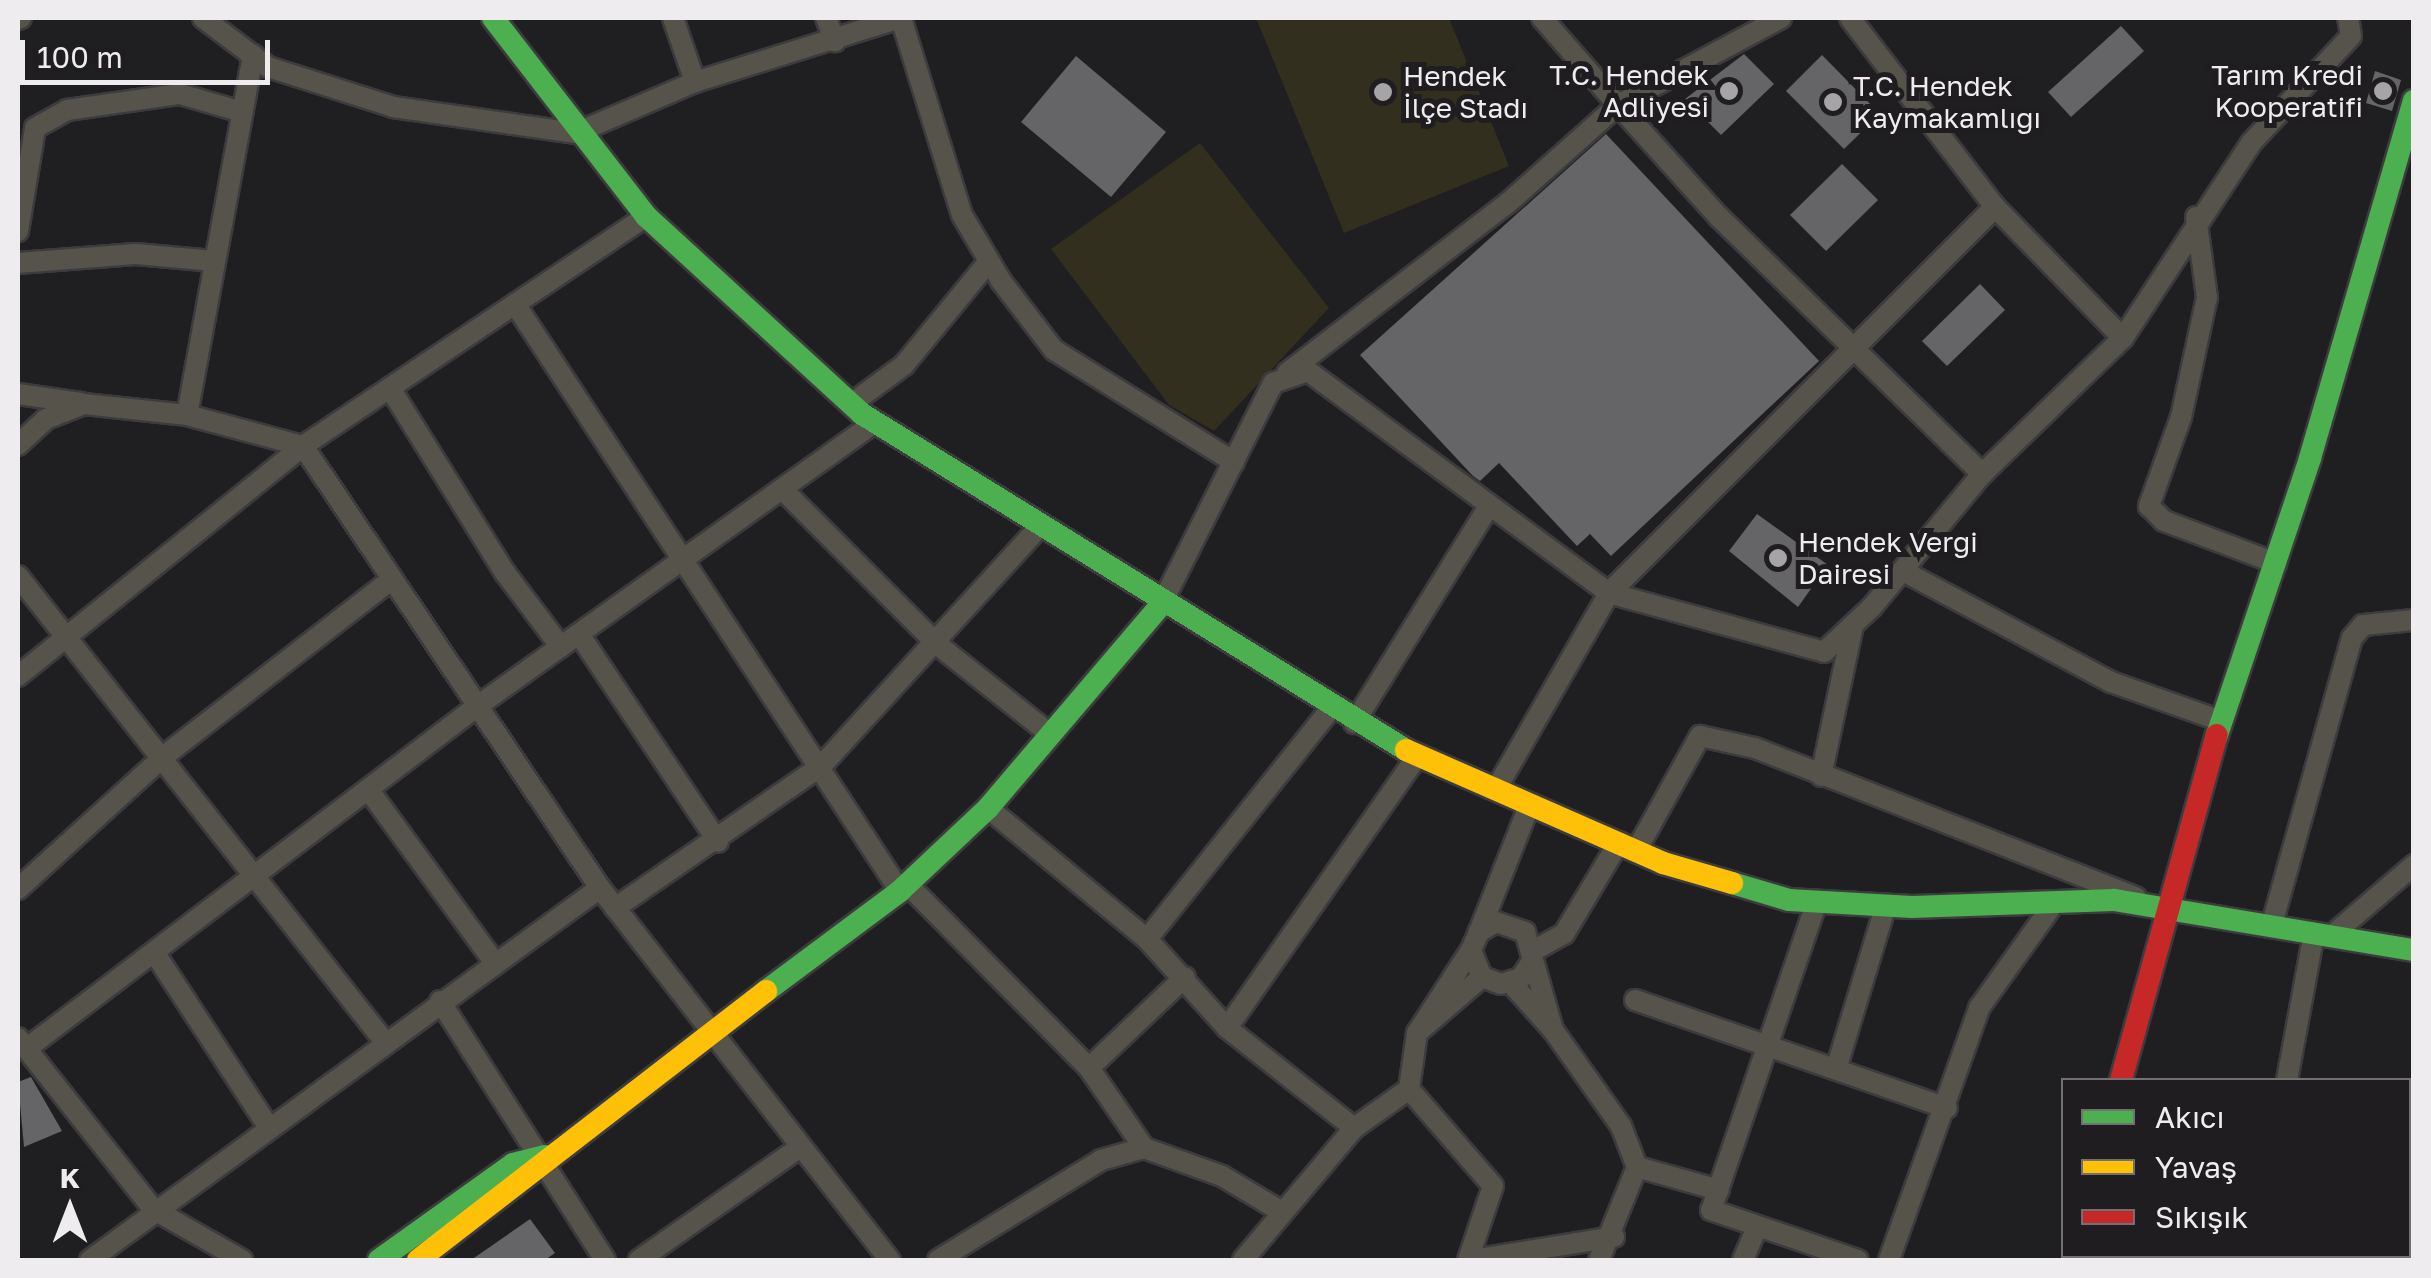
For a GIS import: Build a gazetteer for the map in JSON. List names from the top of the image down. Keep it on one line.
{"places":["T.C. Hendek Adliyesi","Tarım Kredi Kooperatifi","Hendek İlçe Stadı","T.C. Hendek Kaymakamlığı","Hendek Vergi Dairesi"],"legend":["Akıcı","Yavaş","Sıkışık"],"scale_bar":"100 m","north":"top"}
